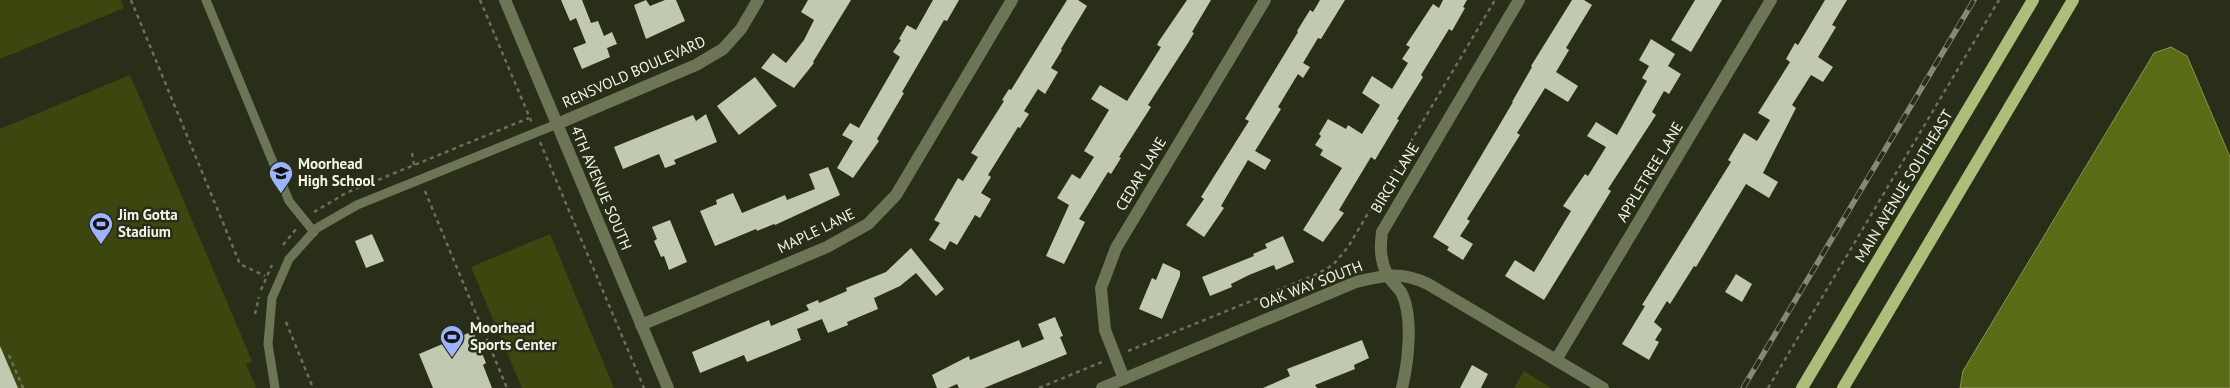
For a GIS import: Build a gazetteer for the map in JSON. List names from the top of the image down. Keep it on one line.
{"streets":{"main road":["MAIN AVENUE SOUTHEAST"],"street":["RENSVOLD BOULEVARD","APPLETREE LANE","CEDAR LANE","BIRCH LANE","4TH AVENUE SOUTH","MAPLE LANE","OAK WAY SOUTH"]},"crossings":[["RENSVOLD BOULEVARD","4TH AVENUE SOUTH"],["APPLETREE LANE","OAK WAY SOUTH"],["CEDAR LANE","OAK WAY SOUTH"],["BIRCH LANE","OAK WAY SOUTH"],["4TH AVENUE SOUTH","MAPLE LANE"]],"places":{"school or university":["Moorhead High School"],"sports":["Jim Gotta Stadium","Moorhead Sports Center"]}}
